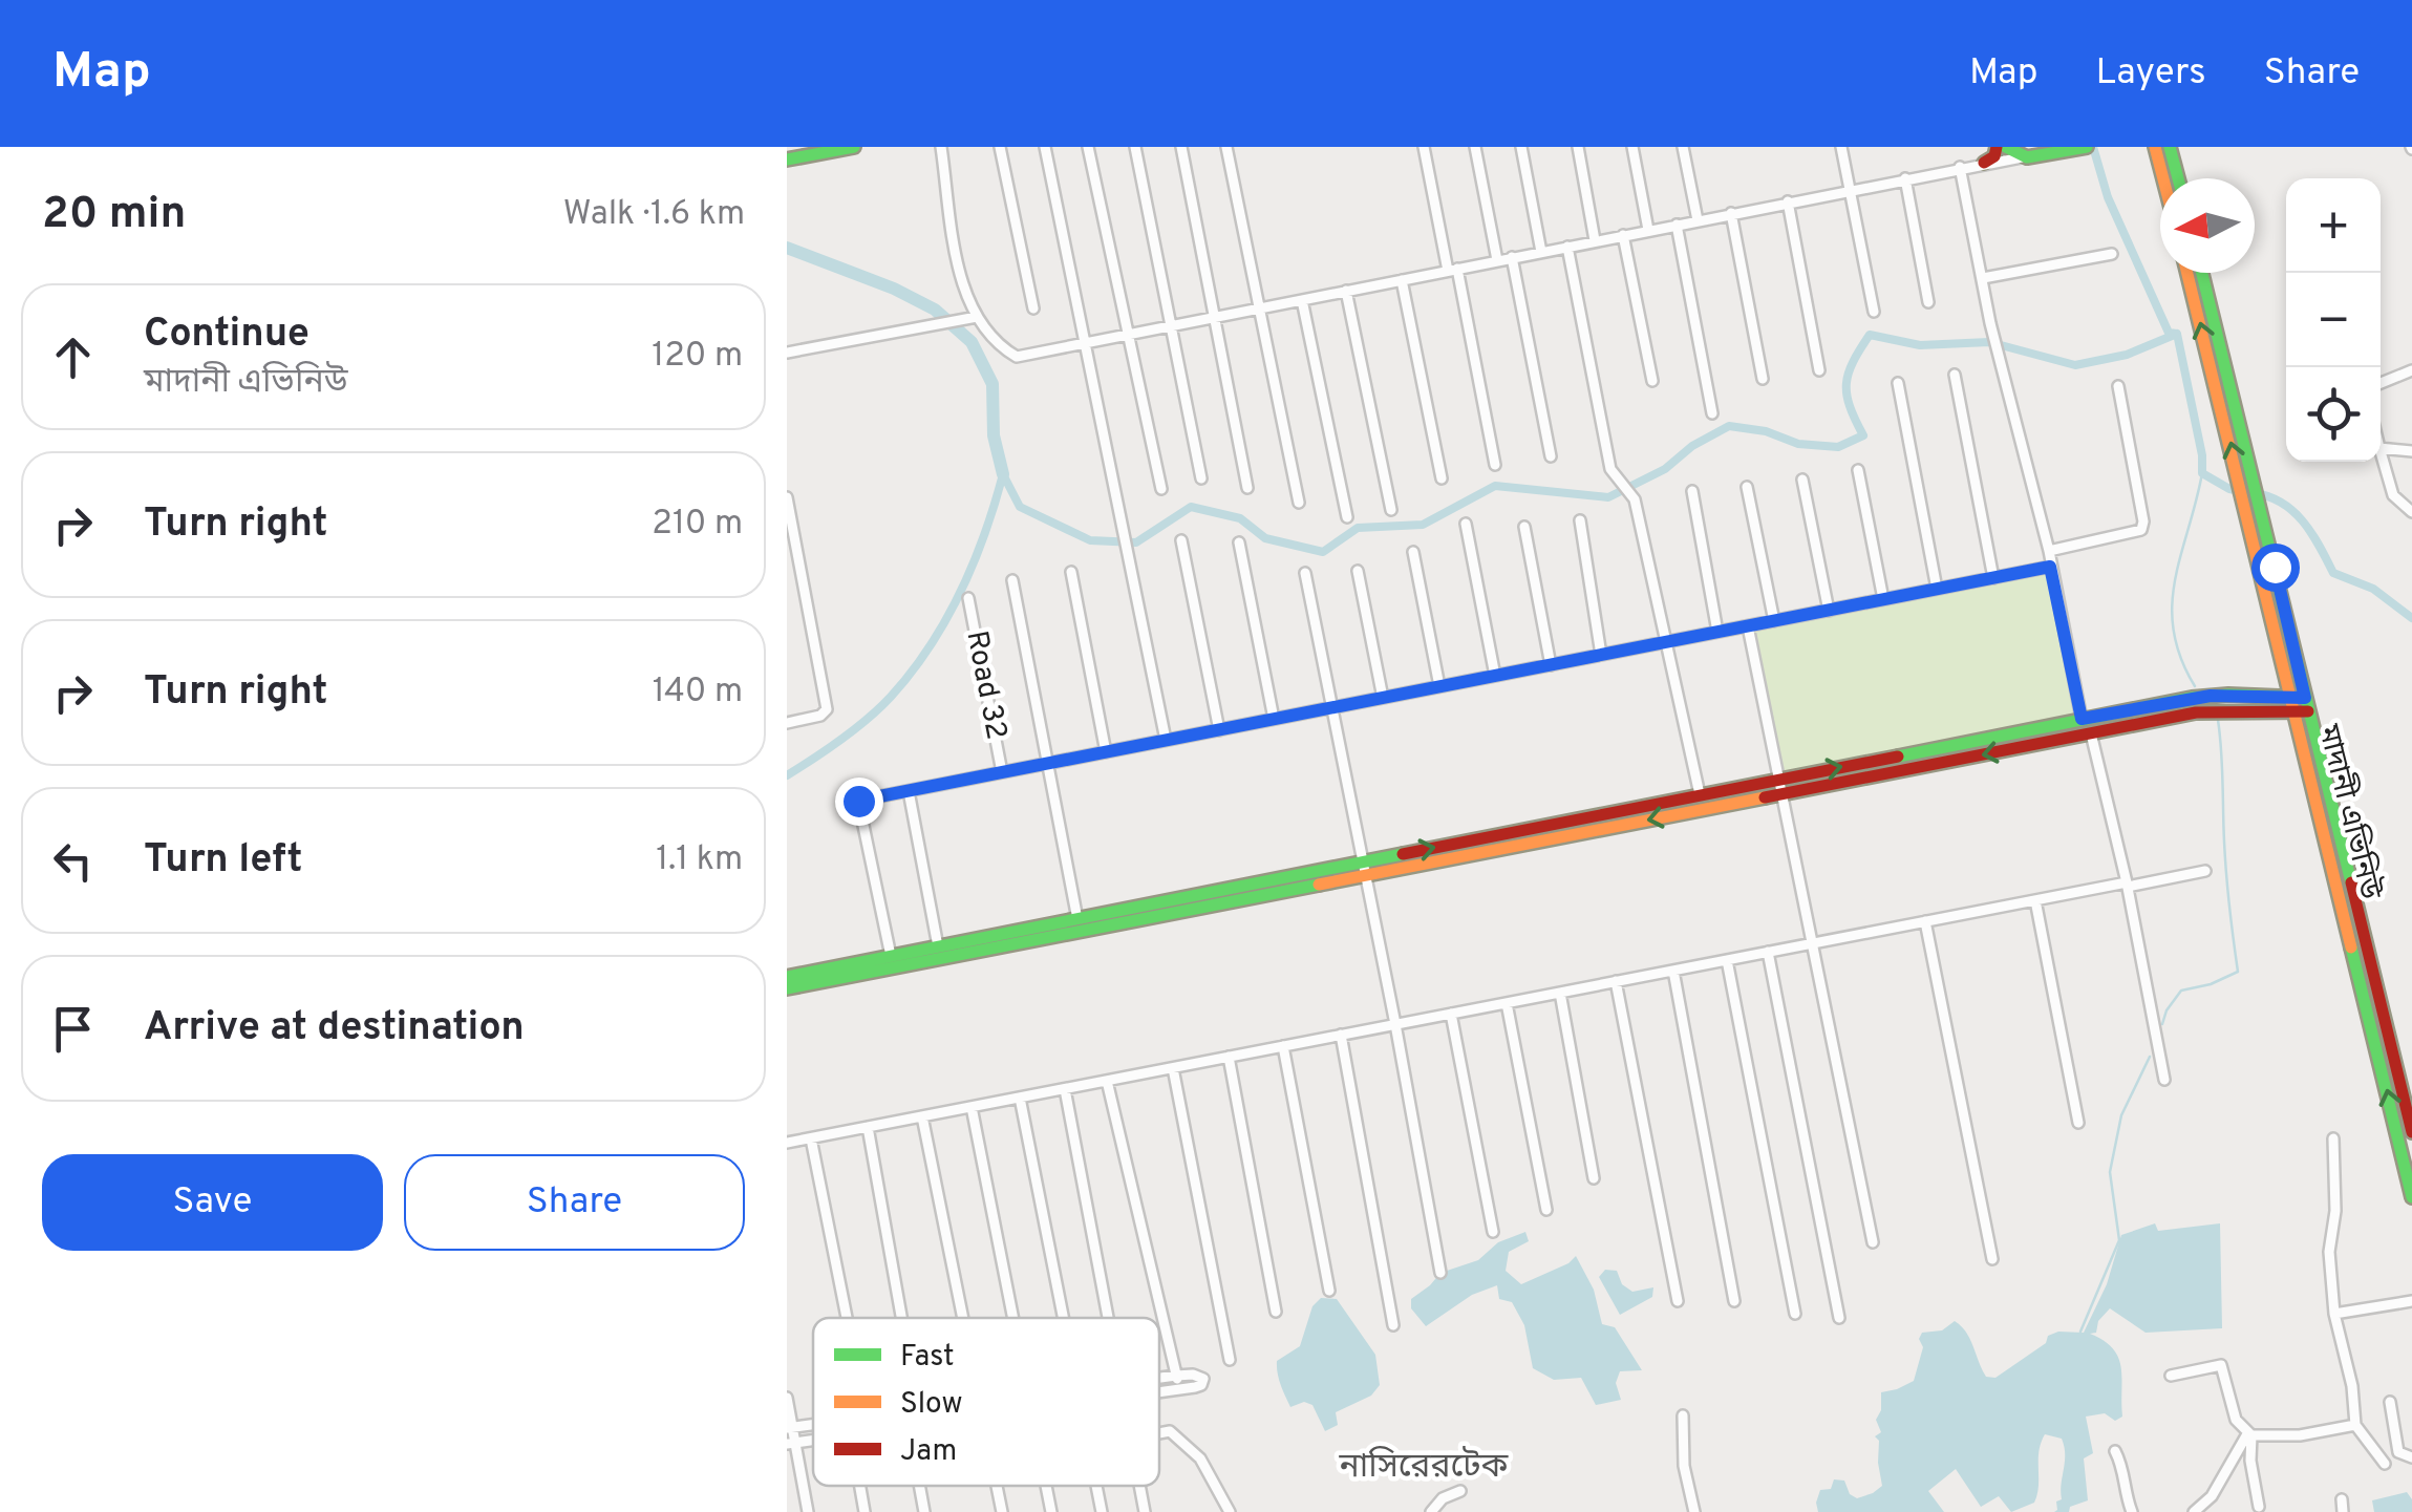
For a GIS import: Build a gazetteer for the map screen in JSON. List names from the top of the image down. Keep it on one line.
{"streets":{"street":["Road 32","মাদানী এভিনিউ"]},"districts":["নাসিরেরটেক"],"legend":["Fast","Slow","Jam"],"north":"left","page":{"header":"Map","nav":["Map","Layers","Share"],"heading":["20 min","Walk · 1.6 km"],"map_buttons":["+","−"],"list":[["Continue","মাদানী এভিনিউ","120 m"],["Turn right","210 m"],["Turn right","140 m"],["Turn left","1.1 km"],"Arrive at destination"],"buttons":["Save","Share"]}}
